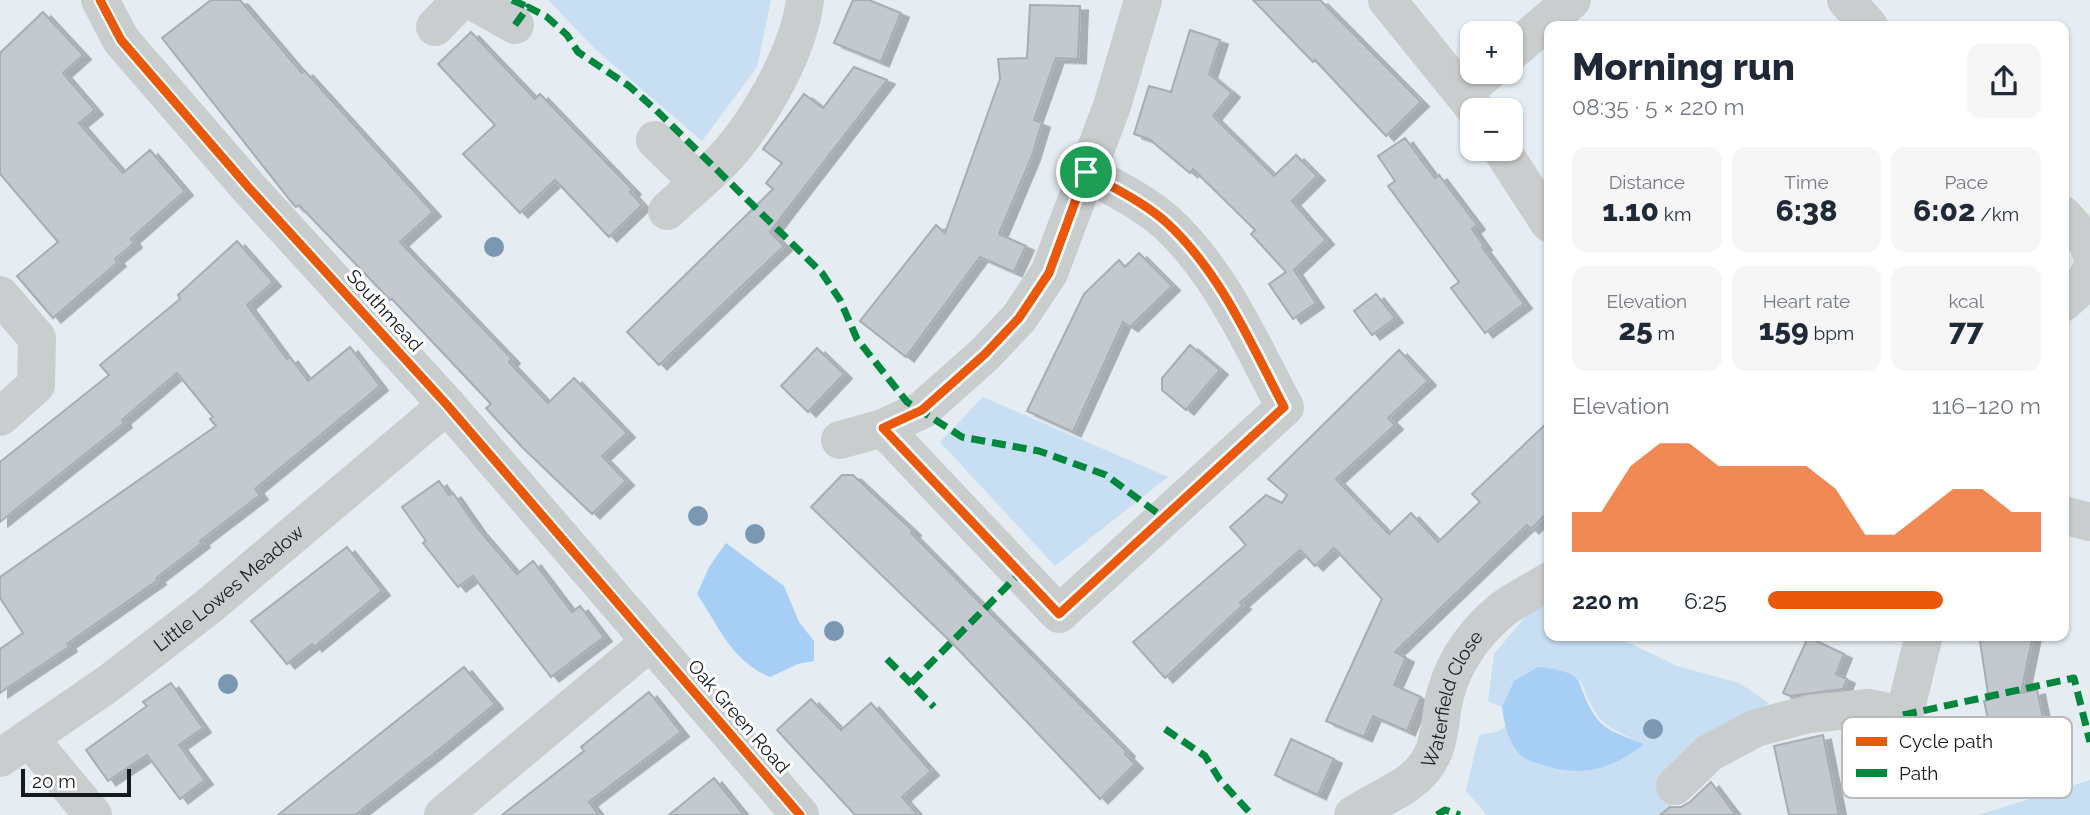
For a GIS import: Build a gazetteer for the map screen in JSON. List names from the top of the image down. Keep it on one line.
{"streets":{"street":["Southmead","Little Lowes Meadow","Waterfield Close","Oak Green Road"]},"crossings":[["Southmead","Little Lowes Meadow"],["Southmead","Oak Green Road"]],"legend":["Cycle path","Path"],"scale_bar":"20 m","page":{"map_buttons":["+","−"],"heading":["Morning run","08:35 · 5 × 220 m"],"stats":[["Distance","1.10 km"],["Time","6:38"],["Pace","6:02 /km"],["Elevation","25 m"],["Heart rate","159 bpm"],["kcal","77"]],"chart":["Elevation","116–120 m"],"list":[{"name":"220 m","note":"6:25"}],"scale":"20 m"}}
